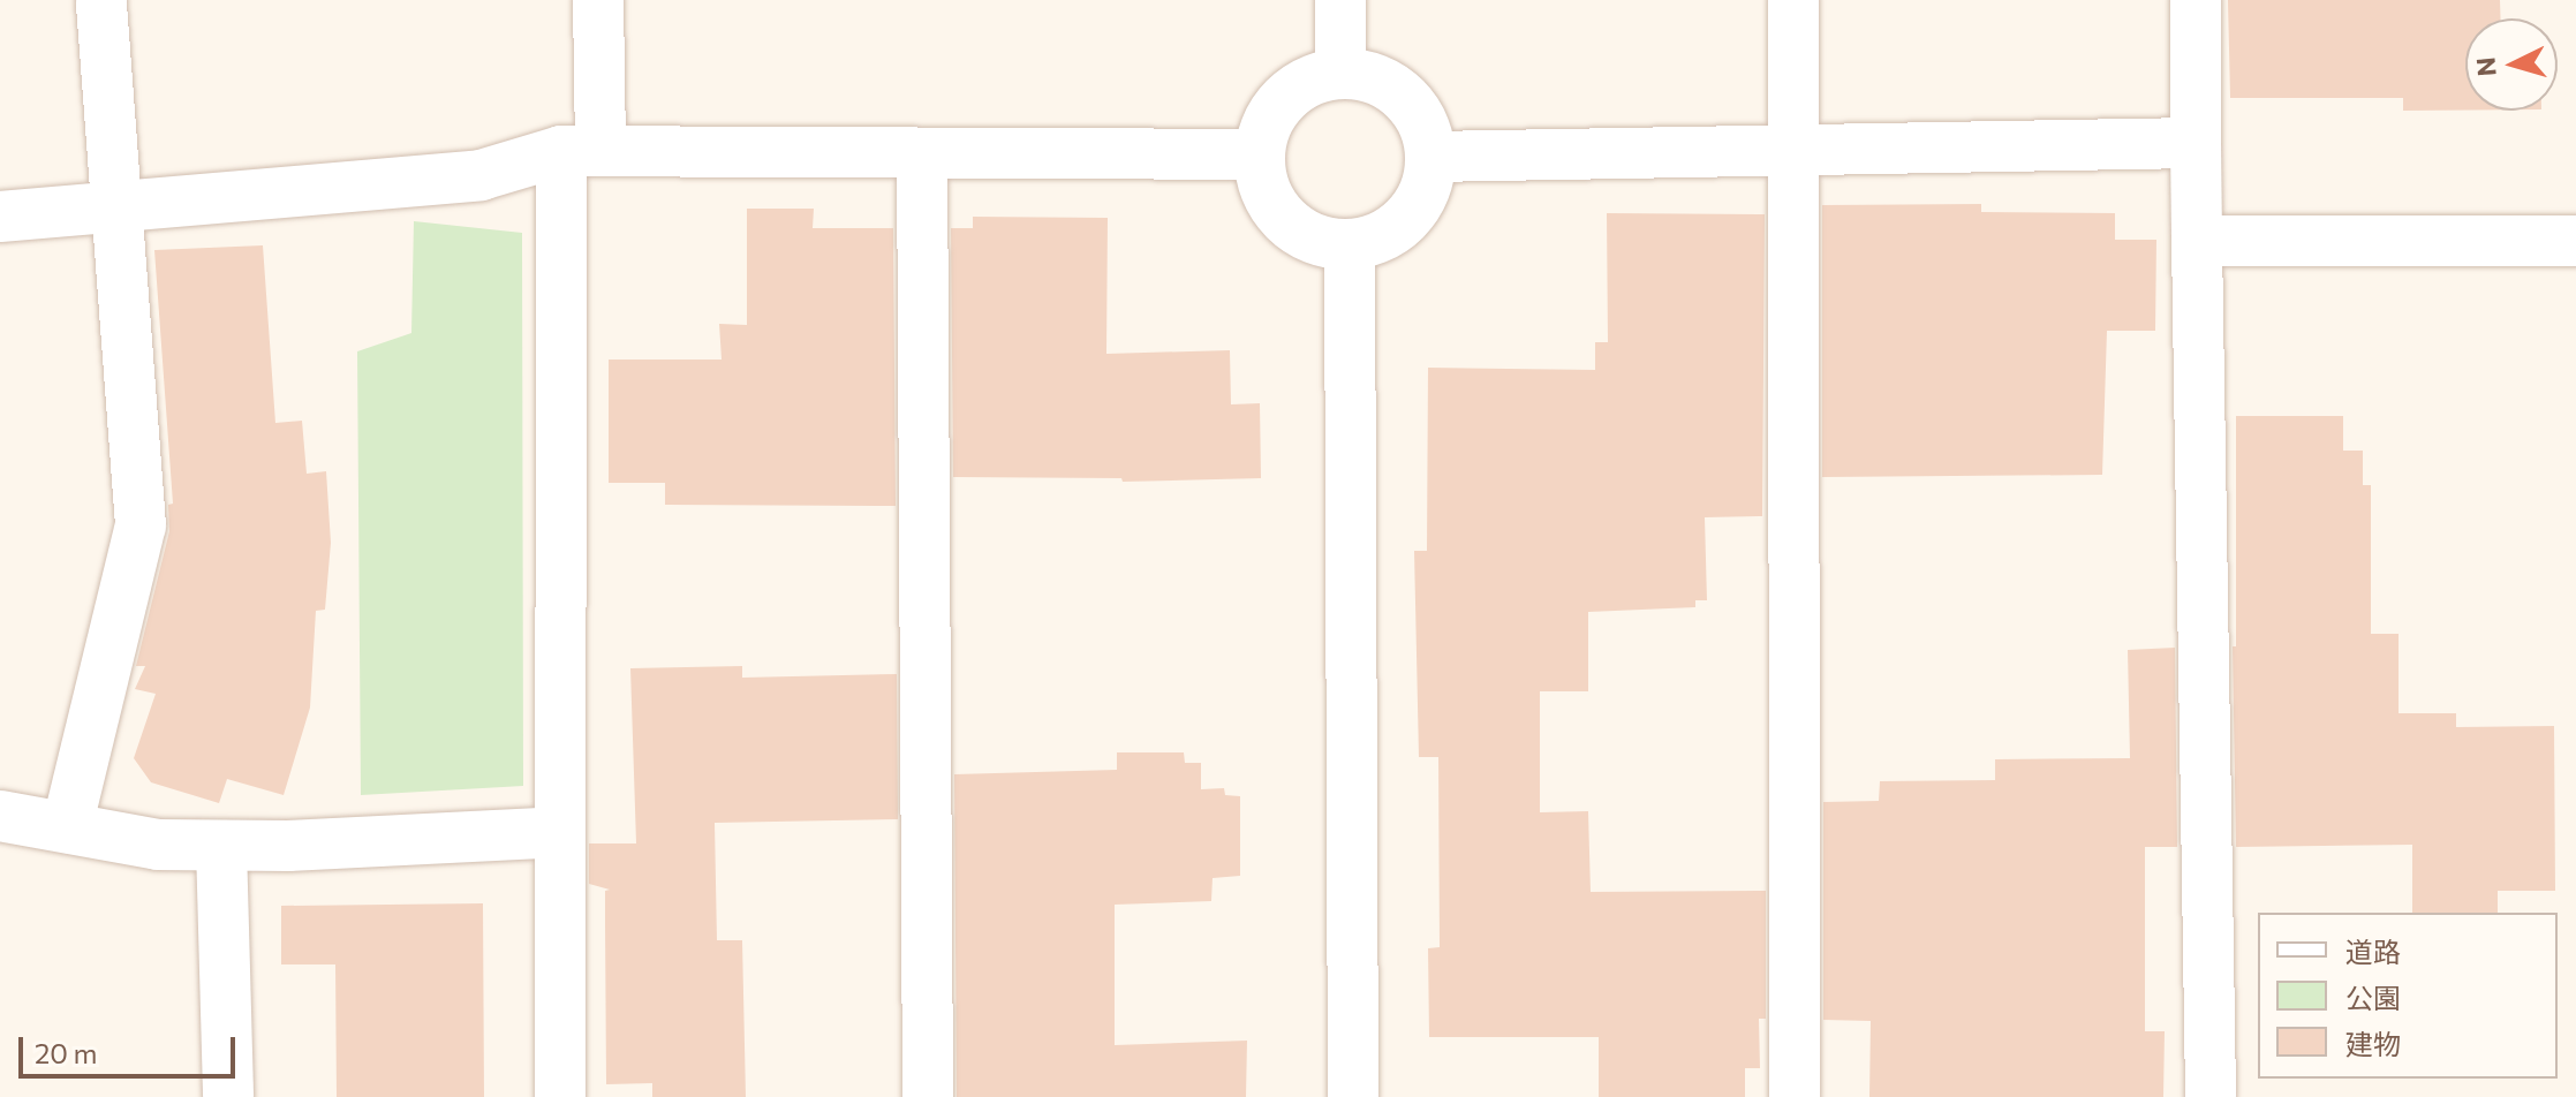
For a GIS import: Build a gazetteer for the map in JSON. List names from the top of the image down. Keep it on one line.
{"legend":["道路","公園","建物"],"scale_bar":"20 m","north":"left"}
